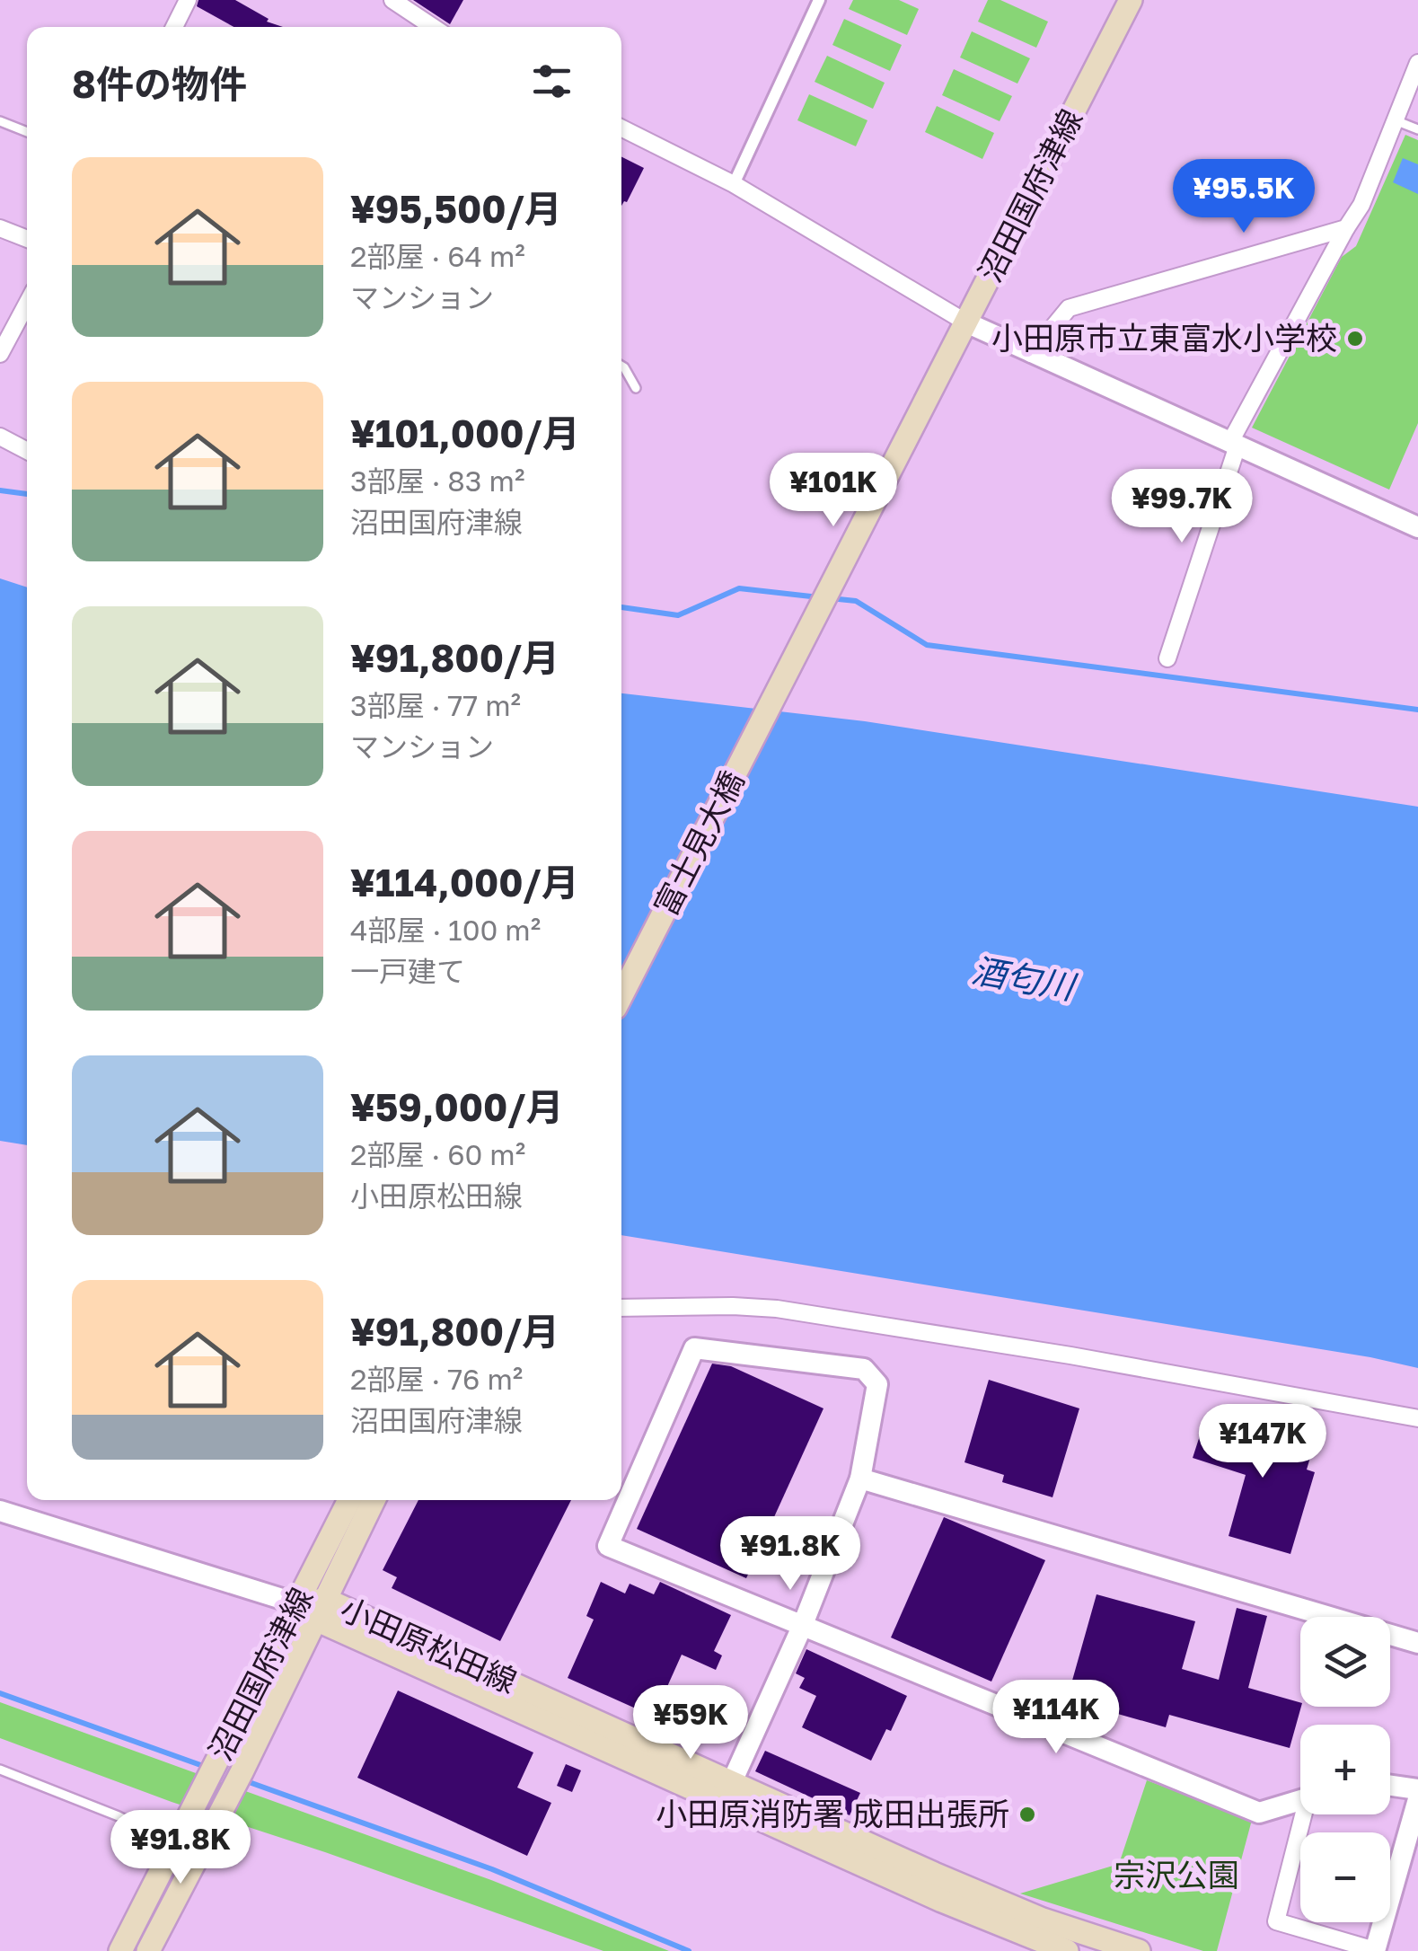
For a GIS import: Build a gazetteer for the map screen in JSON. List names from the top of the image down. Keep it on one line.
{"streets":{"main road":["沼田国府津線","富士見大橋","小田原松田線"]},"crossings":[["沼田国府津線","富士見大橋"],["沼田国府津線","小田原松田線"]],"water":["酒匂川"],"parks":["宗沢公園"],"places":["小田原市立東富水小学校","小田原消防署 成田出張所"],"page":{"heading":"8件の物件","list":[{"name":"¥95,500/月","note":"2部屋 · 64 m² · マンション"},{"name":"¥101,000/月","note":"3部屋 · 83 m² · 沼田国府津線"},{"name":"¥91,800/月","note":"3部屋 · 77 m² · マンション"},{"name":"¥114,000/月","note":"4部屋 · 100 m² · 一戸建て"},{"name":"¥59,000/月","note":"2部屋 · 60 m² · 小田原松田線"},{"name":"¥91,800/月","note":"2部屋 · 76 m² · 沼田国府津線"}],"price":["¥95.5K","¥101K","¥99.7K","¥147K","¥91.8K","¥114K","¥59K","¥91.8K"],"map_buttons":["+","−"]}}
